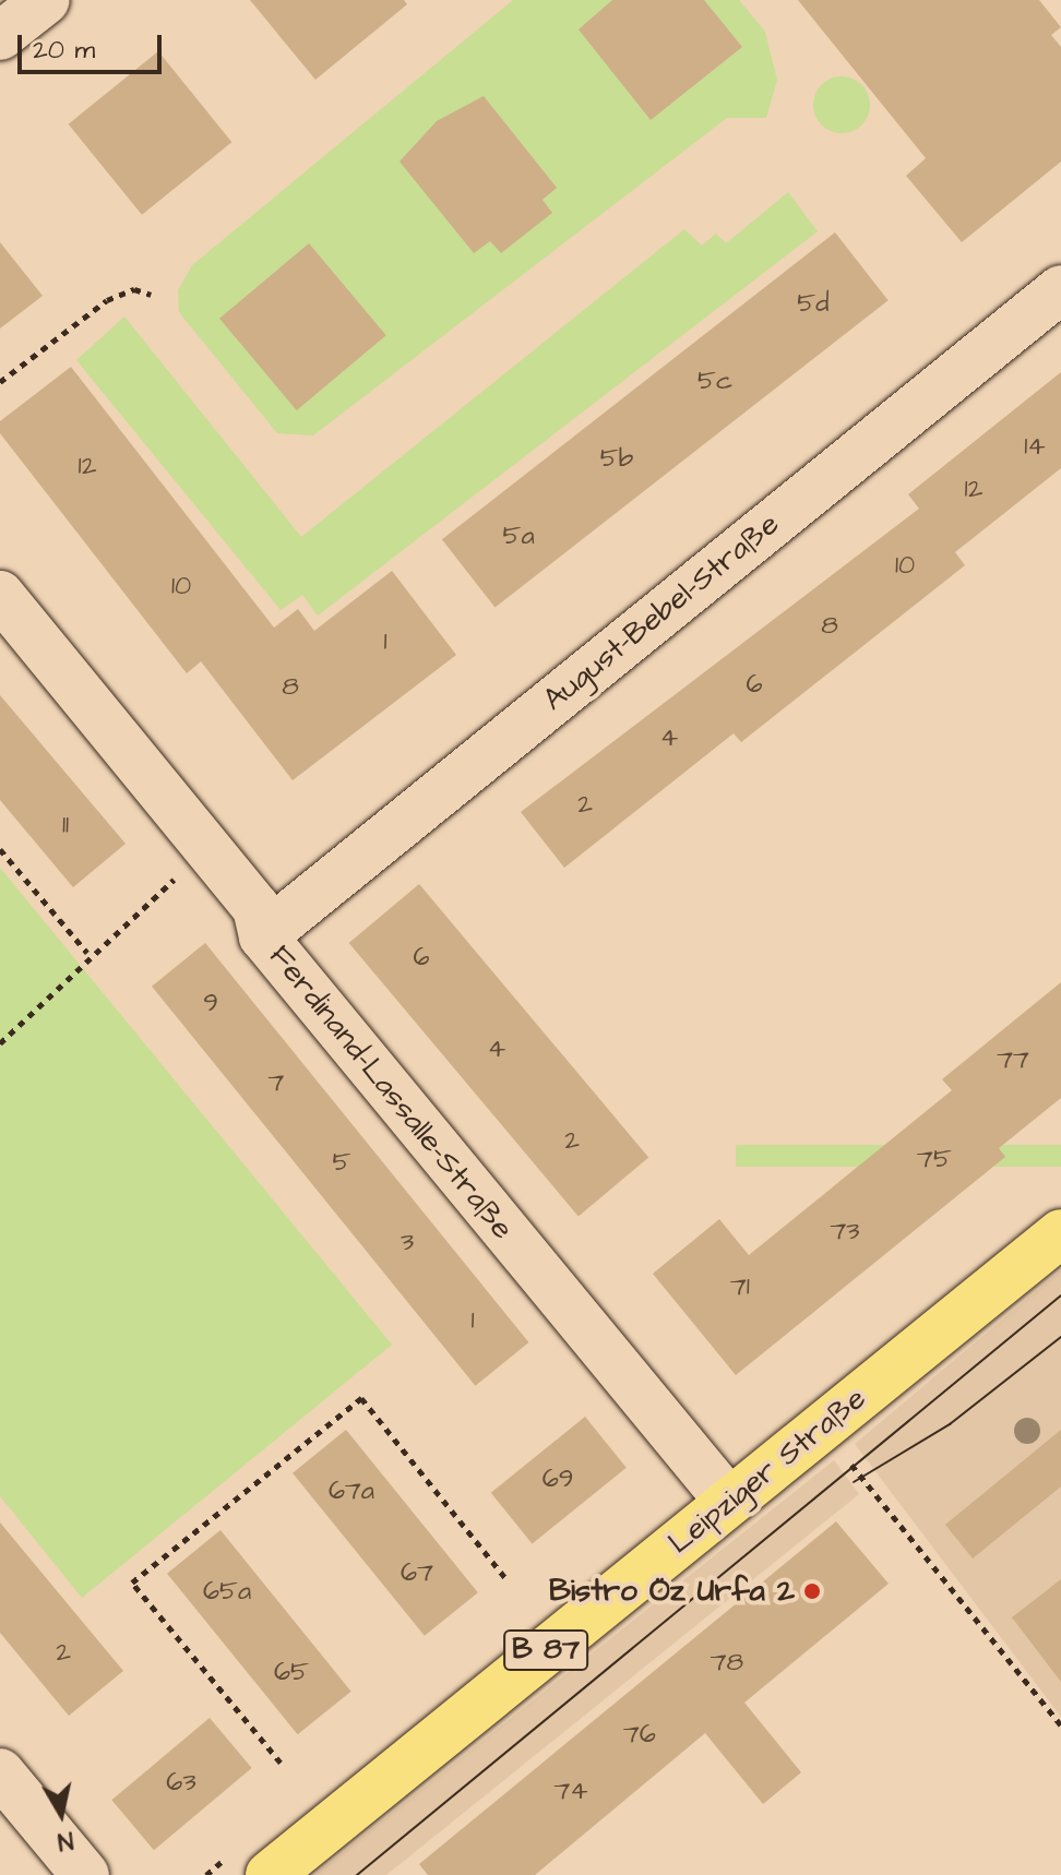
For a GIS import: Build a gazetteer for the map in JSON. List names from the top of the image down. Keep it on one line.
{"streets":{"main road":["Leipziger Straße","B 87"],"street":["August-Bebel-Straße","Ferdinand-Lassalle-Straße"]},"crossings":[["August-Bebel-Straße","Ferdinand-Lassalle-Straße"],["Ferdinand-Lassalle-Straße","Leipziger Straße"]],"places":["Bistro Öz Urfa 2"],"house_numbers":["5d","5c","14","5b","12","12","5a","10","10","8","1","6","8","4","2","11","6","9","4","77","7","2","75","5","73","3","71","1","69","67a","67","65a","2","78","65","76","63","74"],"scale_bar":"20 m","north":"bottom"}
